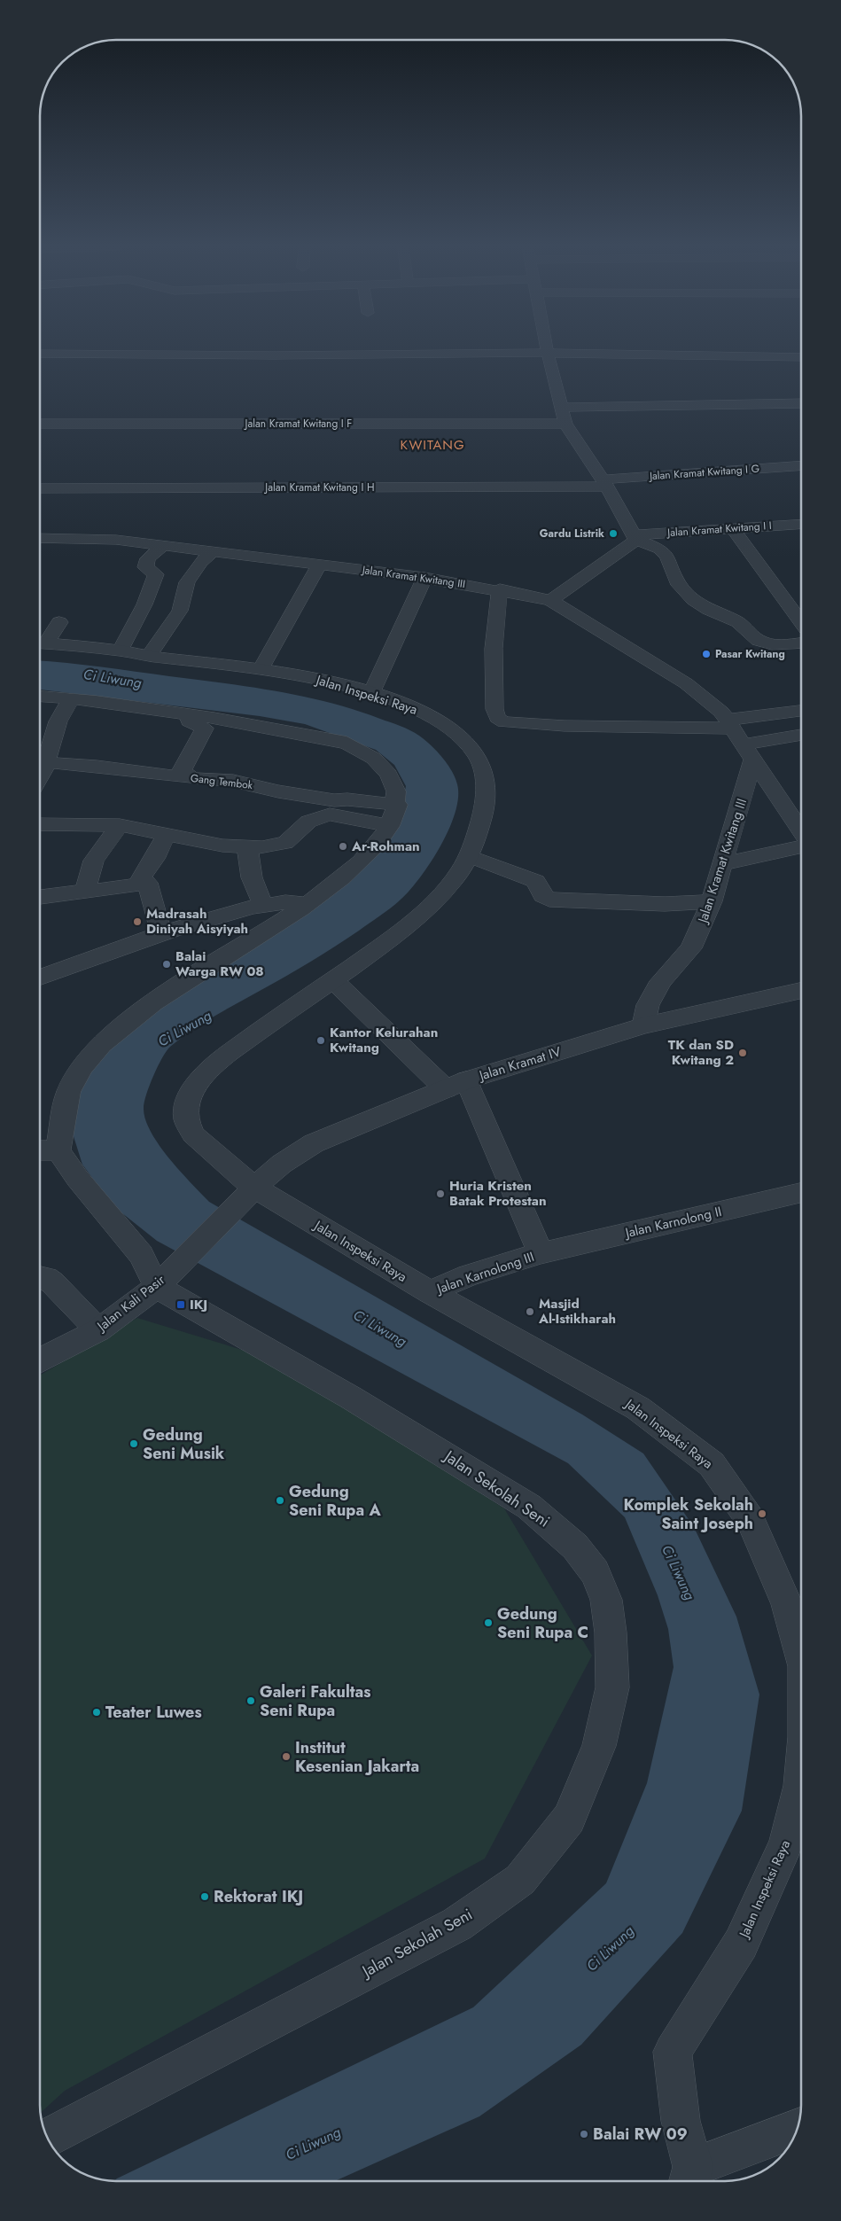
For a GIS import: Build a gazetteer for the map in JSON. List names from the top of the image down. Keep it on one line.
{"streets":{"street":["Jalan Kramat Kwitang I F","Jalan Kramat Kwitang I G","Jalan Kramat Kwitang I H","Jalan Kramat Kwitang I I","Jalan Kramat Kwitang III","Jalan Inspeksi Raya","Gang Tembok","Jalan Kramat IV","Jalan Karnolong II","Jalan Karnolong III","Jalan Kali Pasir","Jalan Sekolah Seni"]},"crossings":[["Jalan Kramat Kwitang I G","Jalan Kramat Kwitang I H"],["Jalan Kramat Kwitang III","Jalan Kramat IV"],["Jalan Inspeksi Raya","Jalan Kramat IV"],["Jalan Inspeksi Raya","Jalan Karnolong III"],["Jalan Inspeksi Raya","Jalan Kali Pasir"],["Jalan Kramat IV","Jalan Karnolong III"],["Jalan Kramat IV","Jalan Kali Pasir"],["Jalan Karnolong II","Jalan Karnolong III"],["Jalan Kali Pasir","Jalan Sekolah Seni"]],"districts":["KWITANG"],"water":["Ci Liwung"],"places":{"other":["Gardu Listrik","Pasar Kwitang","Ar-Rohman","Madrasah Diniyah Aisyiyah","Balai Warga RW 08","Kantor Kelurahan Kwitang","TK dan SD Kwitang 2","Huria Kristen Batak Protestan","Masjid Al-Istikharah","Gedung Seni Musik","Gedung Seni Rupa A","Komplek Sekolah Saint Joseph","Gedung Seni Rupa C","Galeri Fakultas Seni Rupa","Teater Luwes","Institut Kesenian Jakarta","Rektorat IKJ","Balai RW 09"],"transit":["IKJ"]}}
